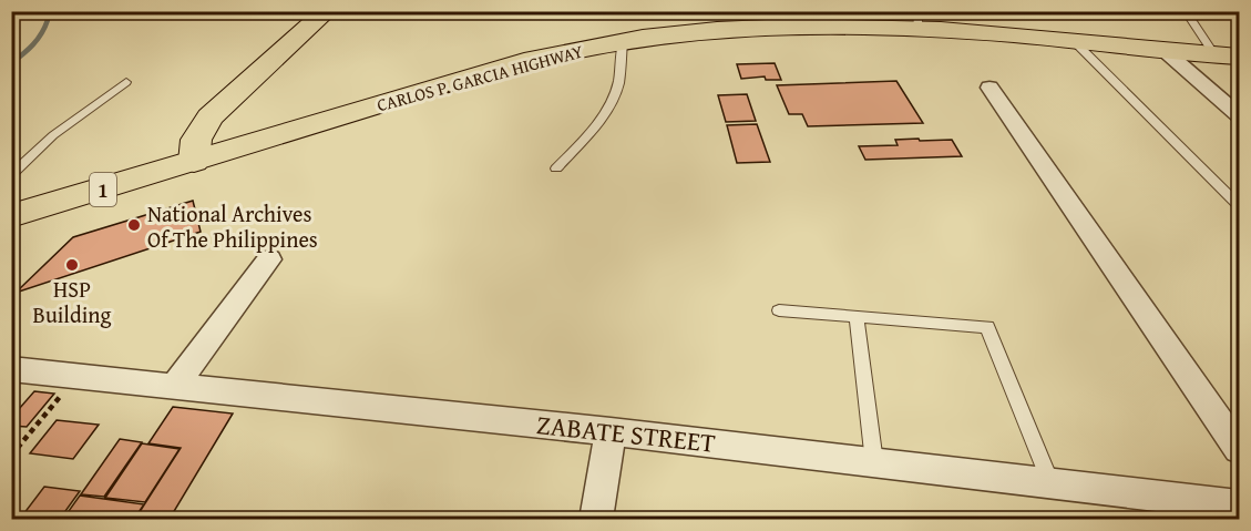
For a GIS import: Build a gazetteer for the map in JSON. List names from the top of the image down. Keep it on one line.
{"streets":{"main road":["CARLOS P. GARCIA HIGHWAY","1"],"street":["ZABATE STREET"]},"places":["National Archives Of The Philippines","HSP Building"]}
